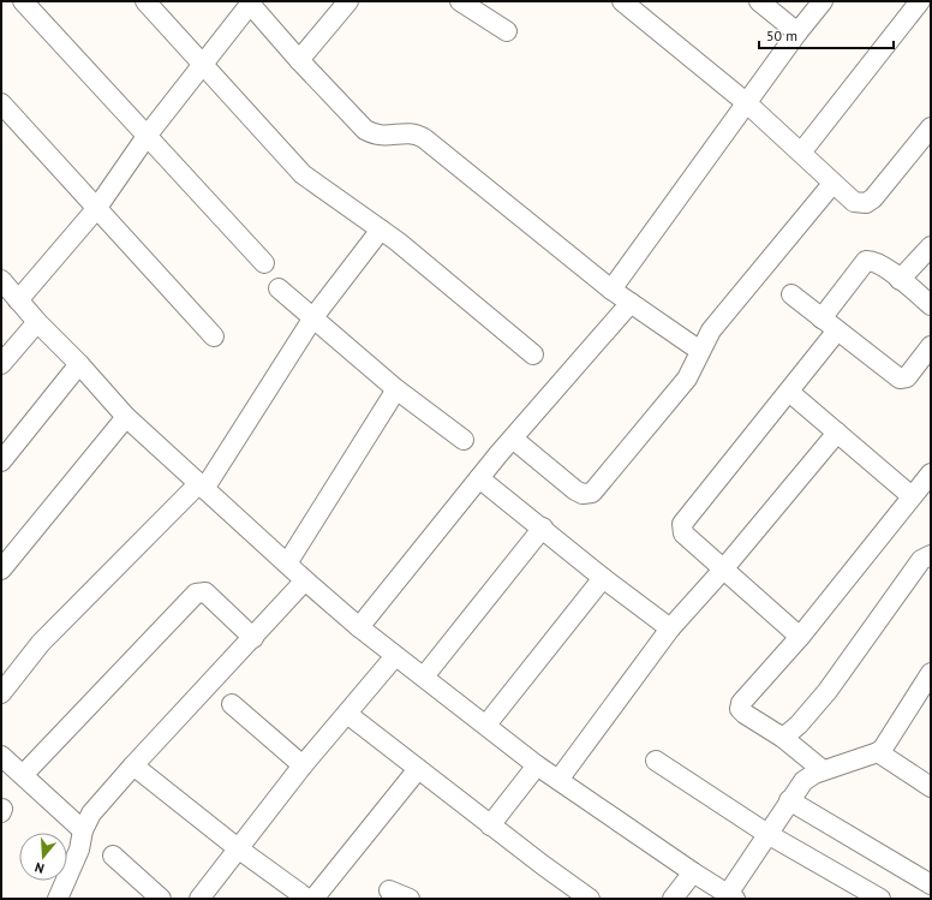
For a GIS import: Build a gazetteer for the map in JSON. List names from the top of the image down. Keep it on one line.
{"scale_bar":"50 m","north":"bottom"}
